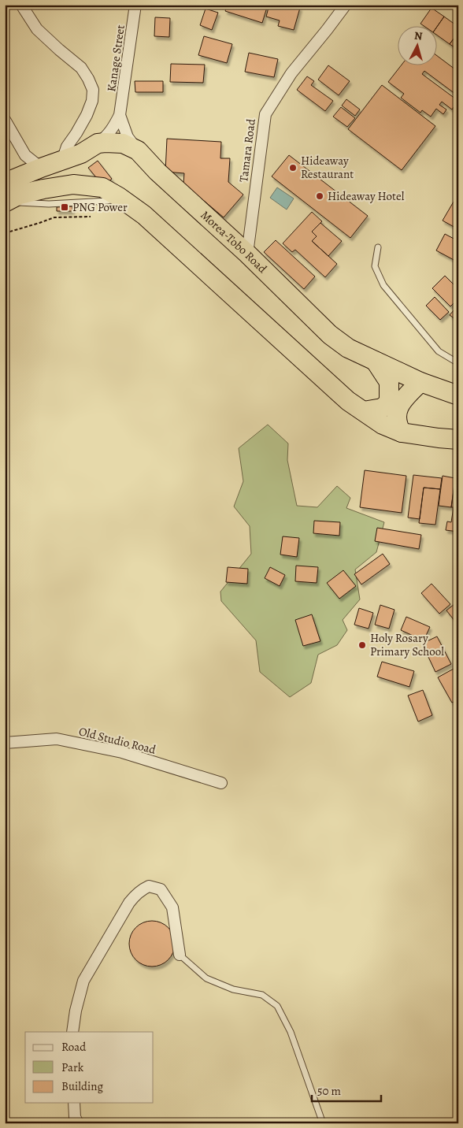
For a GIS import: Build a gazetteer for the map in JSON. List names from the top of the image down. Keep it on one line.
{"streets":{"highway":["Morea-Tobo Road"],"street":["Kanage Street","Tamara Road","Old Studio Road"]},"crossings":[["Kanage Street","Morea-Tobo Road"],["Tamara Road","Morea-Tobo Road"]],"places":{"other":["Hideaway Restaurant","Hideaway Hotel","Holy Rosary Primary School"],"transit":["PNG Power"]},"legend":["Road","Park","Building"],"scale_bar":"50 m","north":"top"}
